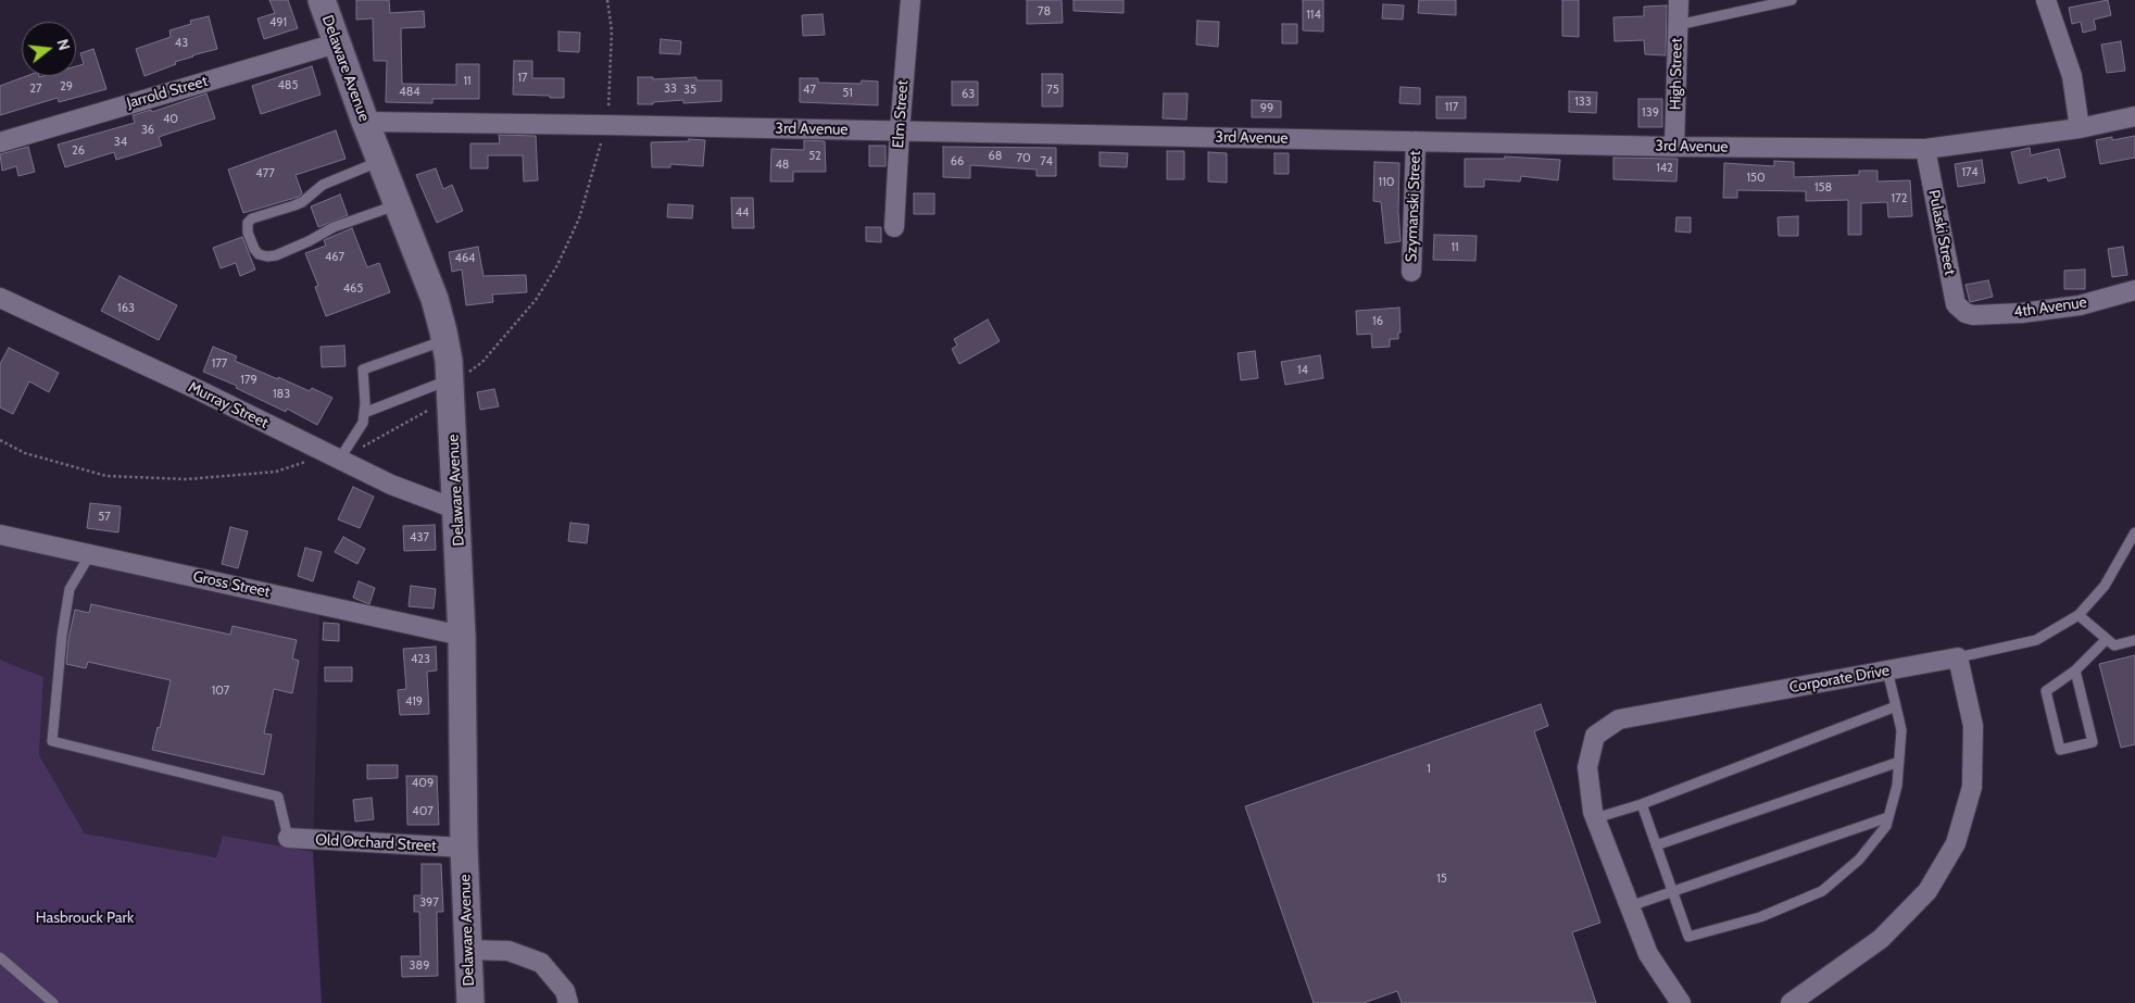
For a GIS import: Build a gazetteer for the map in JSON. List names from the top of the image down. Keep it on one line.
{"streets":{"street":["Delaware Avenue","High Street","Jarrold Street","Elm Street","3rd Avenue","Szymanski Street","Pulaski Street","4th Avenue","Murray Street","Gross Street","Corporate Drive","Old Orchard Street"]},"crossings":[["Delaware Avenue","Jarrold Street"],["Delaware Avenue","3rd Avenue"],["Delaware Avenue","Murray Street"],["Delaware Avenue","Gross Street"],["Delaware Avenue","Old Orchard Street"],["High Street","3rd Avenue"],["Elm Street","3rd Avenue"],["3rd Avenue","Szymanski Street"],["3rd Avenue","Pulaski Street"],["Pulaski Street","4th Avenue"]],"parks":["Hasbrouck Park"],"house_numbers":["78","114","491","43","17","11","485","29","27","33","35","47","75","484","51","63","133","117","99","139","40","36","34","26","52","68","70","66","74","48","142","174","477","150","110","158","172","44","11","467","464","465","163","16","177","14","179","183","57","437","423","107","419","1","409","407","15","397","389"],"north":"right"}
